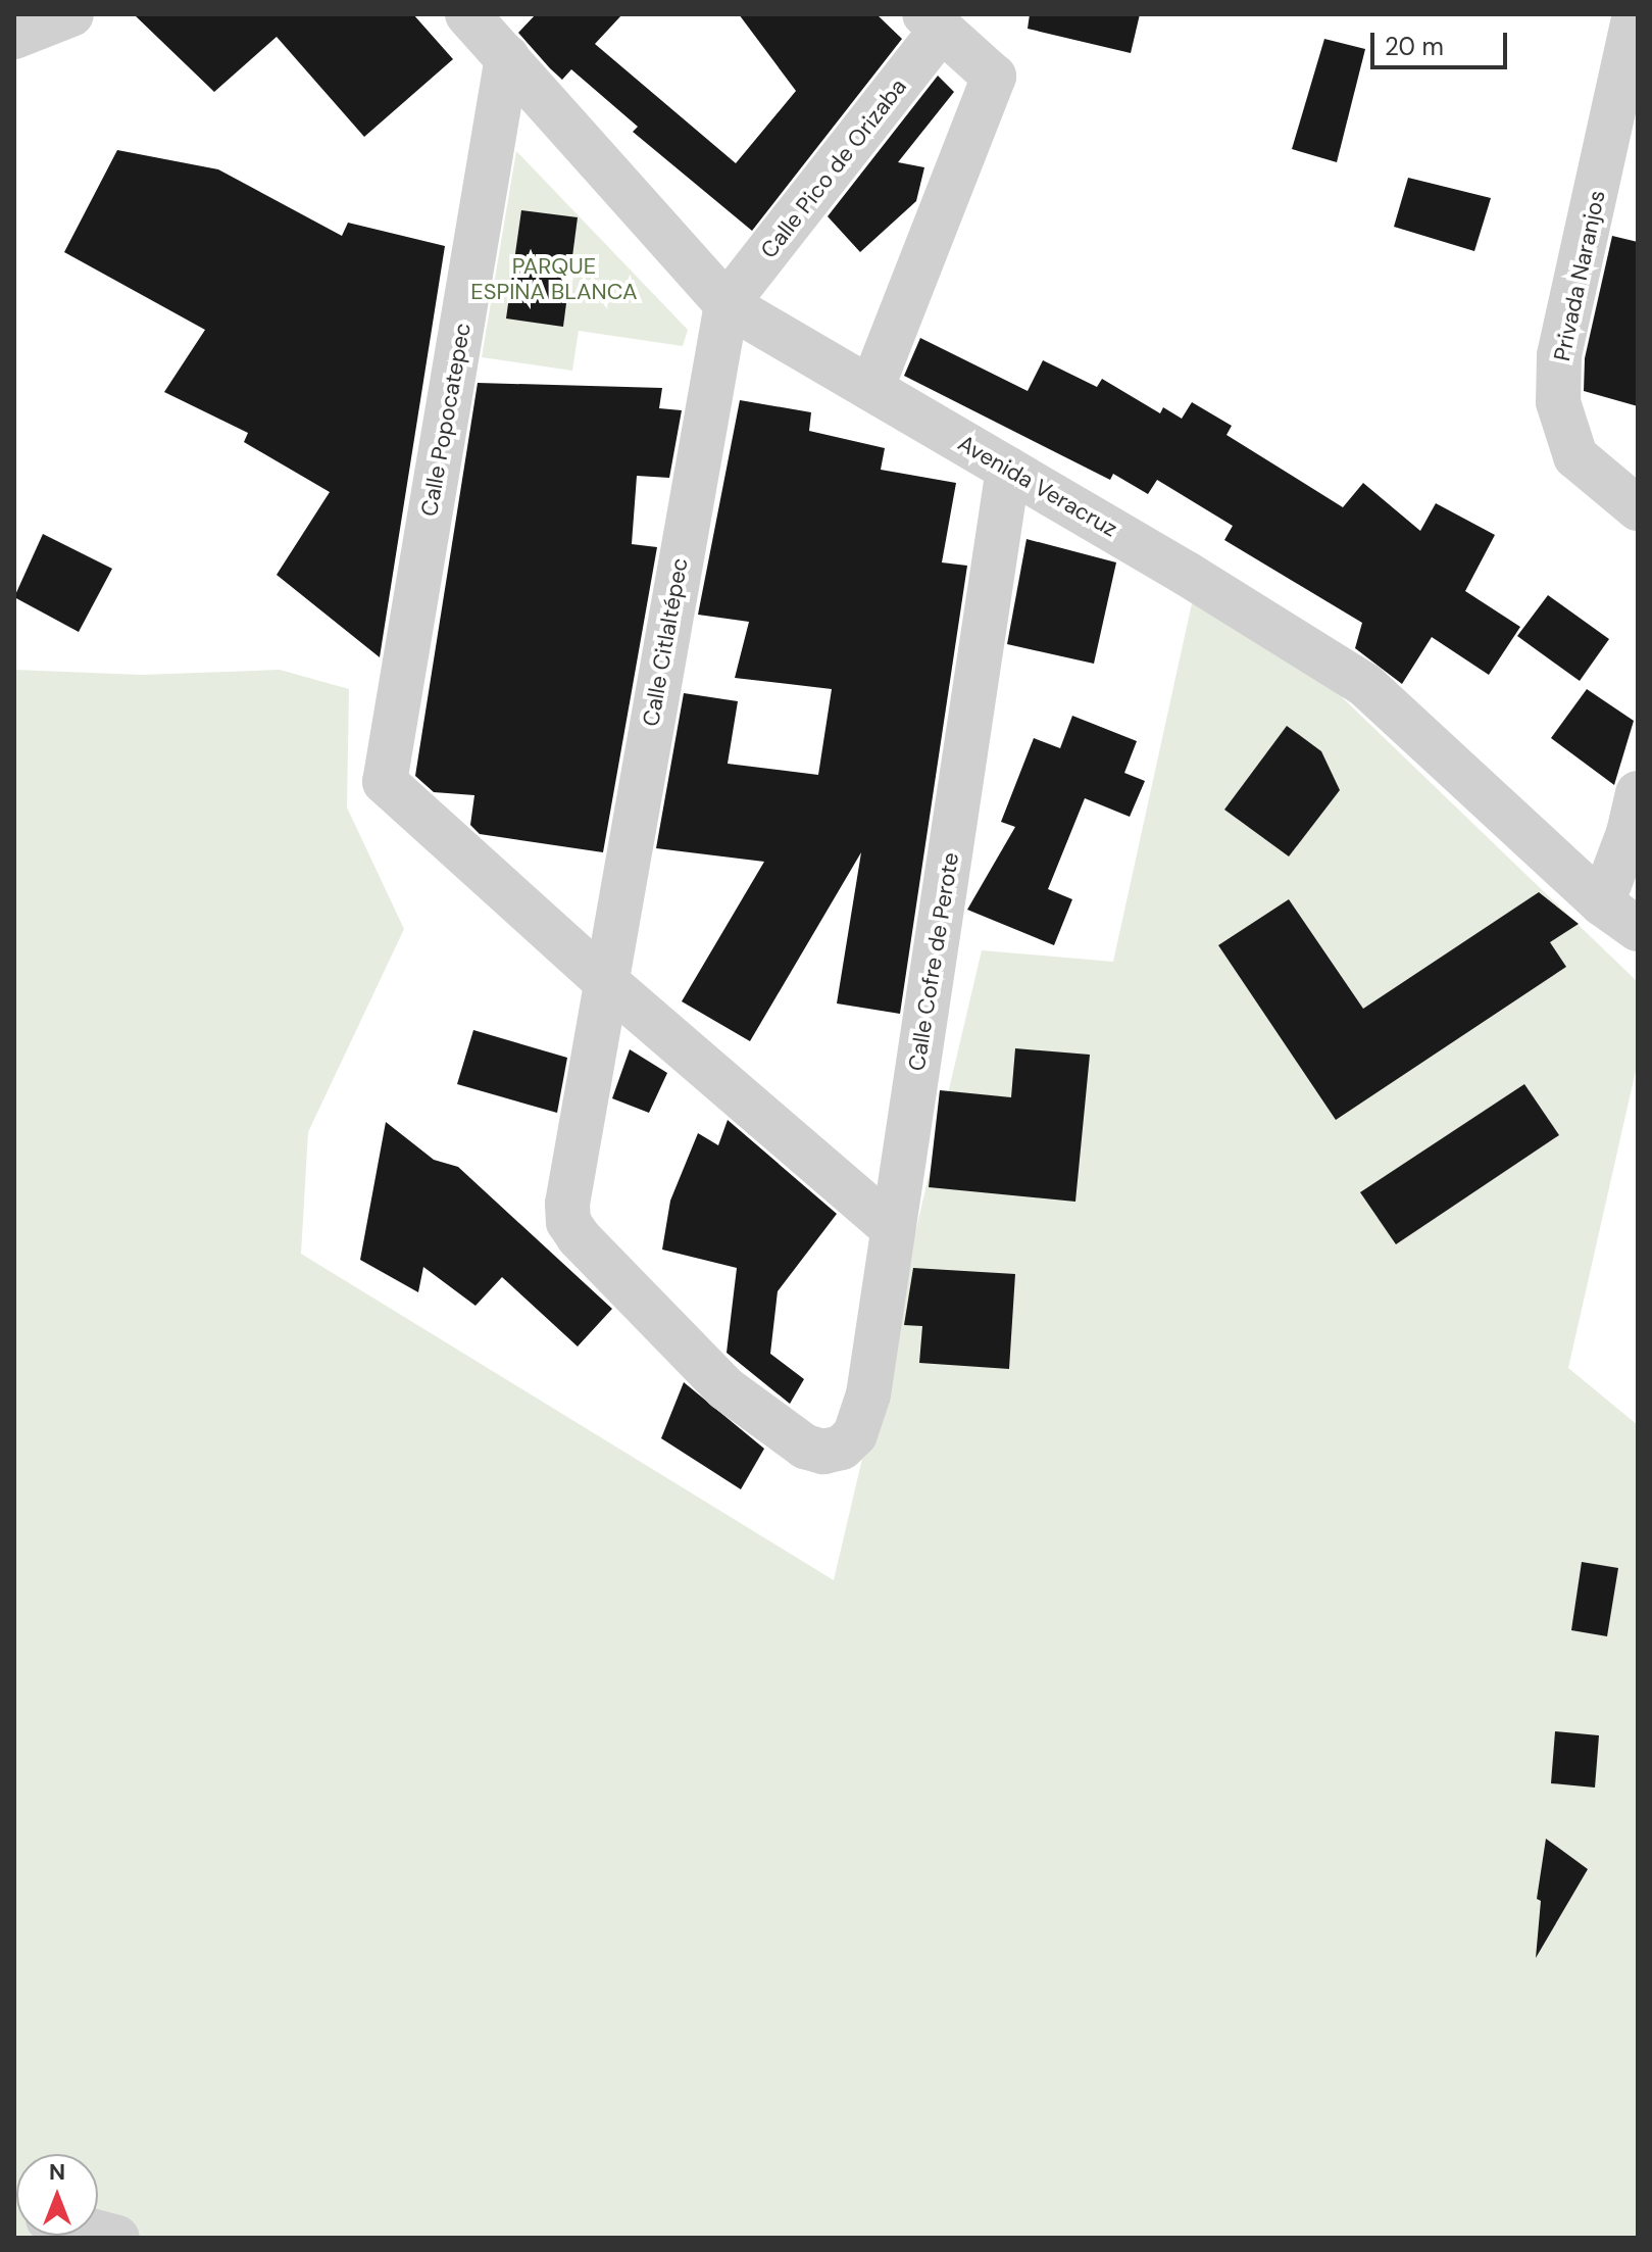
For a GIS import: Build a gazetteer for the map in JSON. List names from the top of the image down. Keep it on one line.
{"streets":{"street":["Calle Pico de Orizaba","Privada Naranjos","Calle Popocatepec","Avenida Veracruz","Calle Citlaltépec","Calle Cofre de Perote"]},"crossings":[["Calle Pico de Orizaba","Avenida Veracruz"],["Calle Pico de Orizaba","Calle Citlaltépec"],["Calle Popocatepec","Avenida Veracruz"],["Calle Popocatepec","Calle Citlaltépec"],["Avenida Veracruz","Calle Citlaltépec"],["Avenida Veracruz","Calle Cofre de Perote"],["Calle Citlaltépec","Calle Cofre de Perote"]],"parks":["PARQUE ESPINA BLANCA"],"scale_bar":"20 m","north":"top"}
